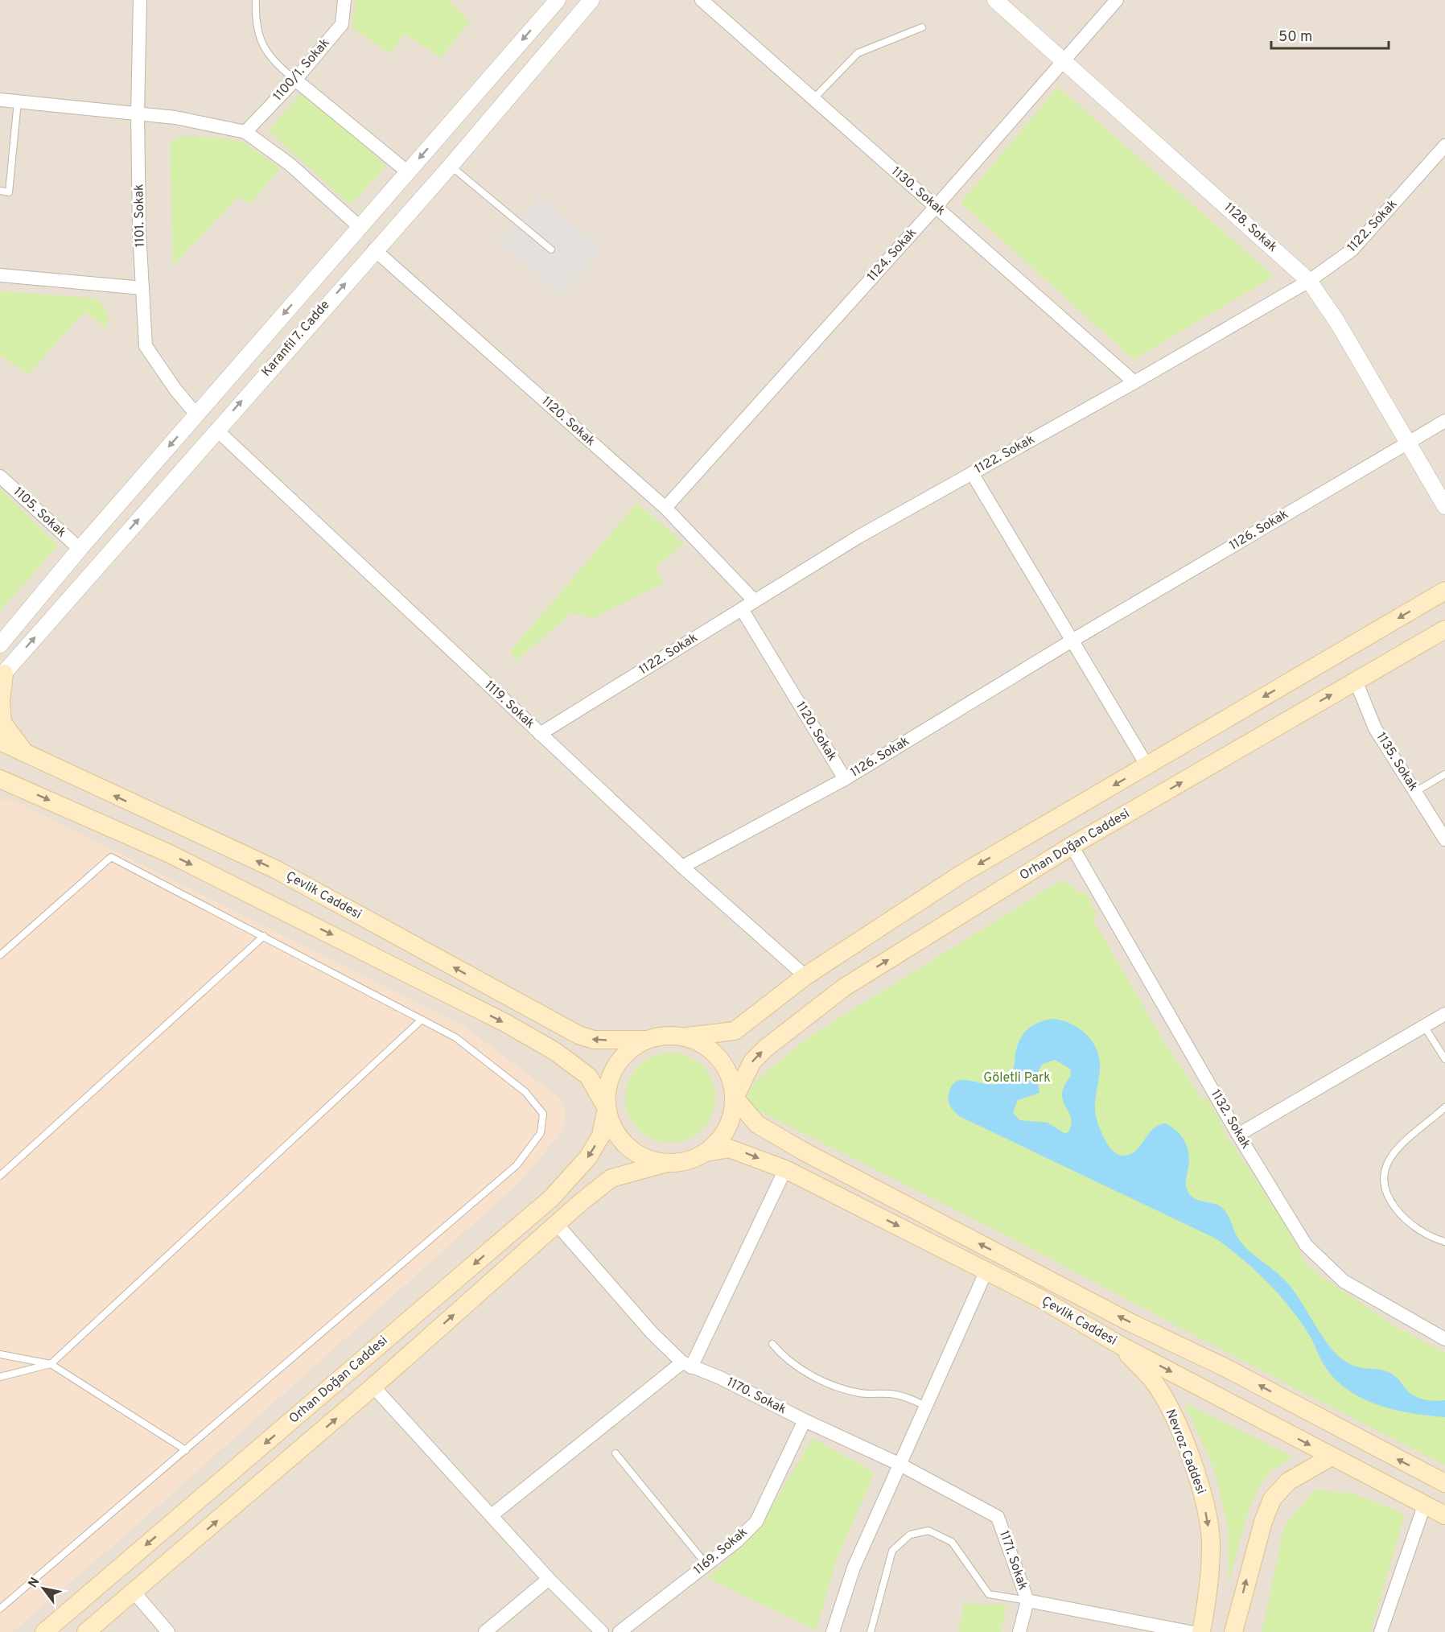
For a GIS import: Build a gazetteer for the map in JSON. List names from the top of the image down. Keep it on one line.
{"streets":{"main road":["Orhan Doğan Caddesi","Çevlik Caddesi","Nevroz Caddesi"],"street":["1100/1. Sokak","1130. Sokak","1101. Sokak","1122. Sokak","1128. Sokak","1124. Sokak","Karanfil 7. Cadde","1120. Sokak","1105. Sokak","1126. Sokak","1119. Sokak","1135. Sokak","1132. Sokak","1170. Sokak","1169. Sokak","1171. Sokak"]},"crossings":[["1130. Sokak","1122. Sokak"],["1130. Sokak","1124. Sokak"],["1101. Sokak","Karanfil 7. Cadde"],["1122. Sokak","1128. Sokak"],["1122. Sokak","1120. Sokak"],["1122. Sokak","1119. Sokak"],["1128. Sokak","1124. Sokak"],["1128. Sokak","1126. Sokak"],["1124. Sokak","1120. Sokak"],["Karanfil 7. Cadde","1120. Sokak"],["Karanfil 7. Cadde","1105. Sokak"],["Karanfil 7. Cadde","1119. Sokak"],["1120. Sokak","1126. Sokak"],["1126. Sokak","1119. Sokak"],["1135. Sokak","Orhan Doğan Caddesi"],["Orhan Doğan Caddesi","Çevlik Caddesi"],["Orhan Doğan Caddesi","1132. Sokak"],["Orhan Doğan Caddesi","1170. Sokak"],["Çevlik Caddesi","Nevroz Caddesi"],["1170. Sokak","1169. Sokak"],["1170. Sokak","1171. Sokak"]],"one_way":["Nevroz Caddesi"],"parks":["Göletli Park"],"scale_bar":"50 m","north":"top left"}
